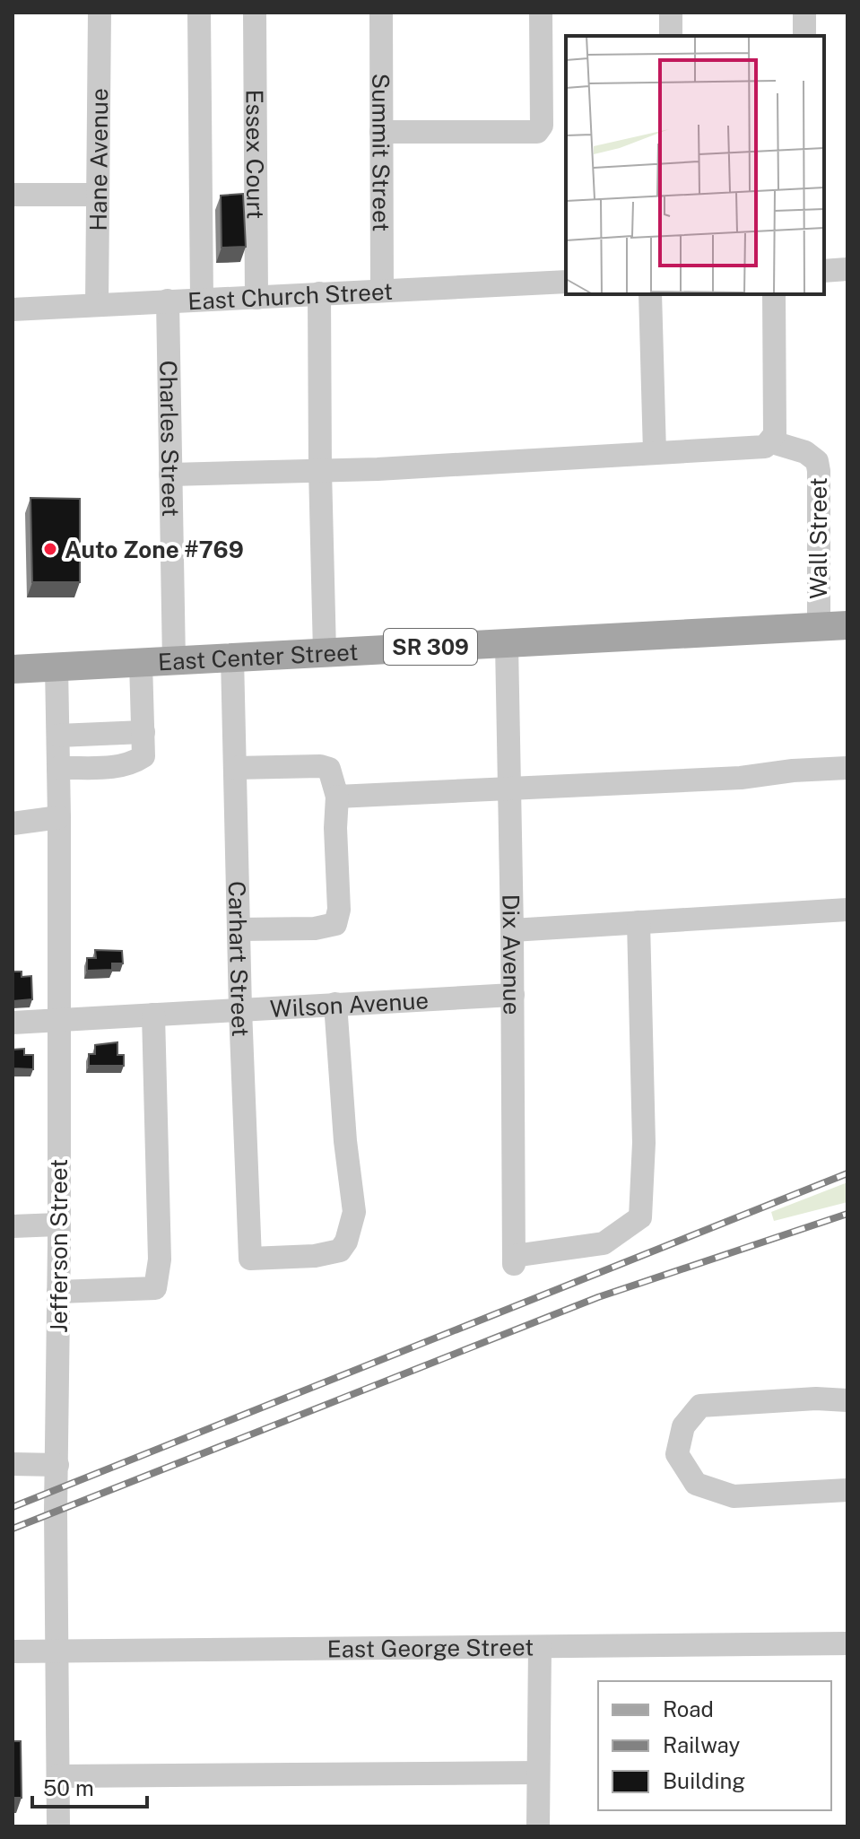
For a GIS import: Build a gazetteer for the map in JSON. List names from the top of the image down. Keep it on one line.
{"streets":{"main road":["SR 309","East Center Street"],"street":["Summit Street","Essex Court","Hane Avenue","East Church Street","Charles Street","Wall Street","Dix Avenue","Carhart Street","Wilson Avenue","Jefferson Street","East George Street"]},"crossings":[["Summit Street","East Church Street"],["Essex Court","East Church Street"],["Hane Avenue","East Church Street"],["East Church Street","Charles Street"],["Charles Street","East Center Street"],["Wall Street","East Center Street"],["East Center Street","Dix Avenue"],["East Center Street","Carhart Street"],["East Center Street","Jefferson Street"],["Dix Avenue","Wilson Avenue"],["Carhart Street","Wilson Avenue"],["Wilson Avenue","Jefferson Street"],["Jefferson Street","East George Street"]],"places":["Auto Zone #769"],"legend":["Road","Railway","Building"],"scale_bar":"50 m"}
